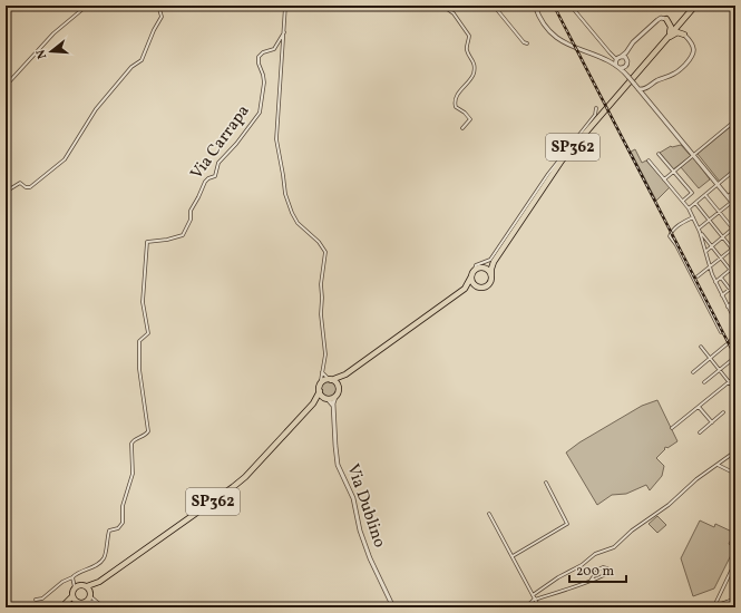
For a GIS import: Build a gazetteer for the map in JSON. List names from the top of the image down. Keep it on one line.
{"streets":{"main road":["SP362"],"street":["Via Carrapa","Via Dublino"]},"crossings":[["SP362","Via Dublino"]],"scale_bar":"200 m","north":"left"}
